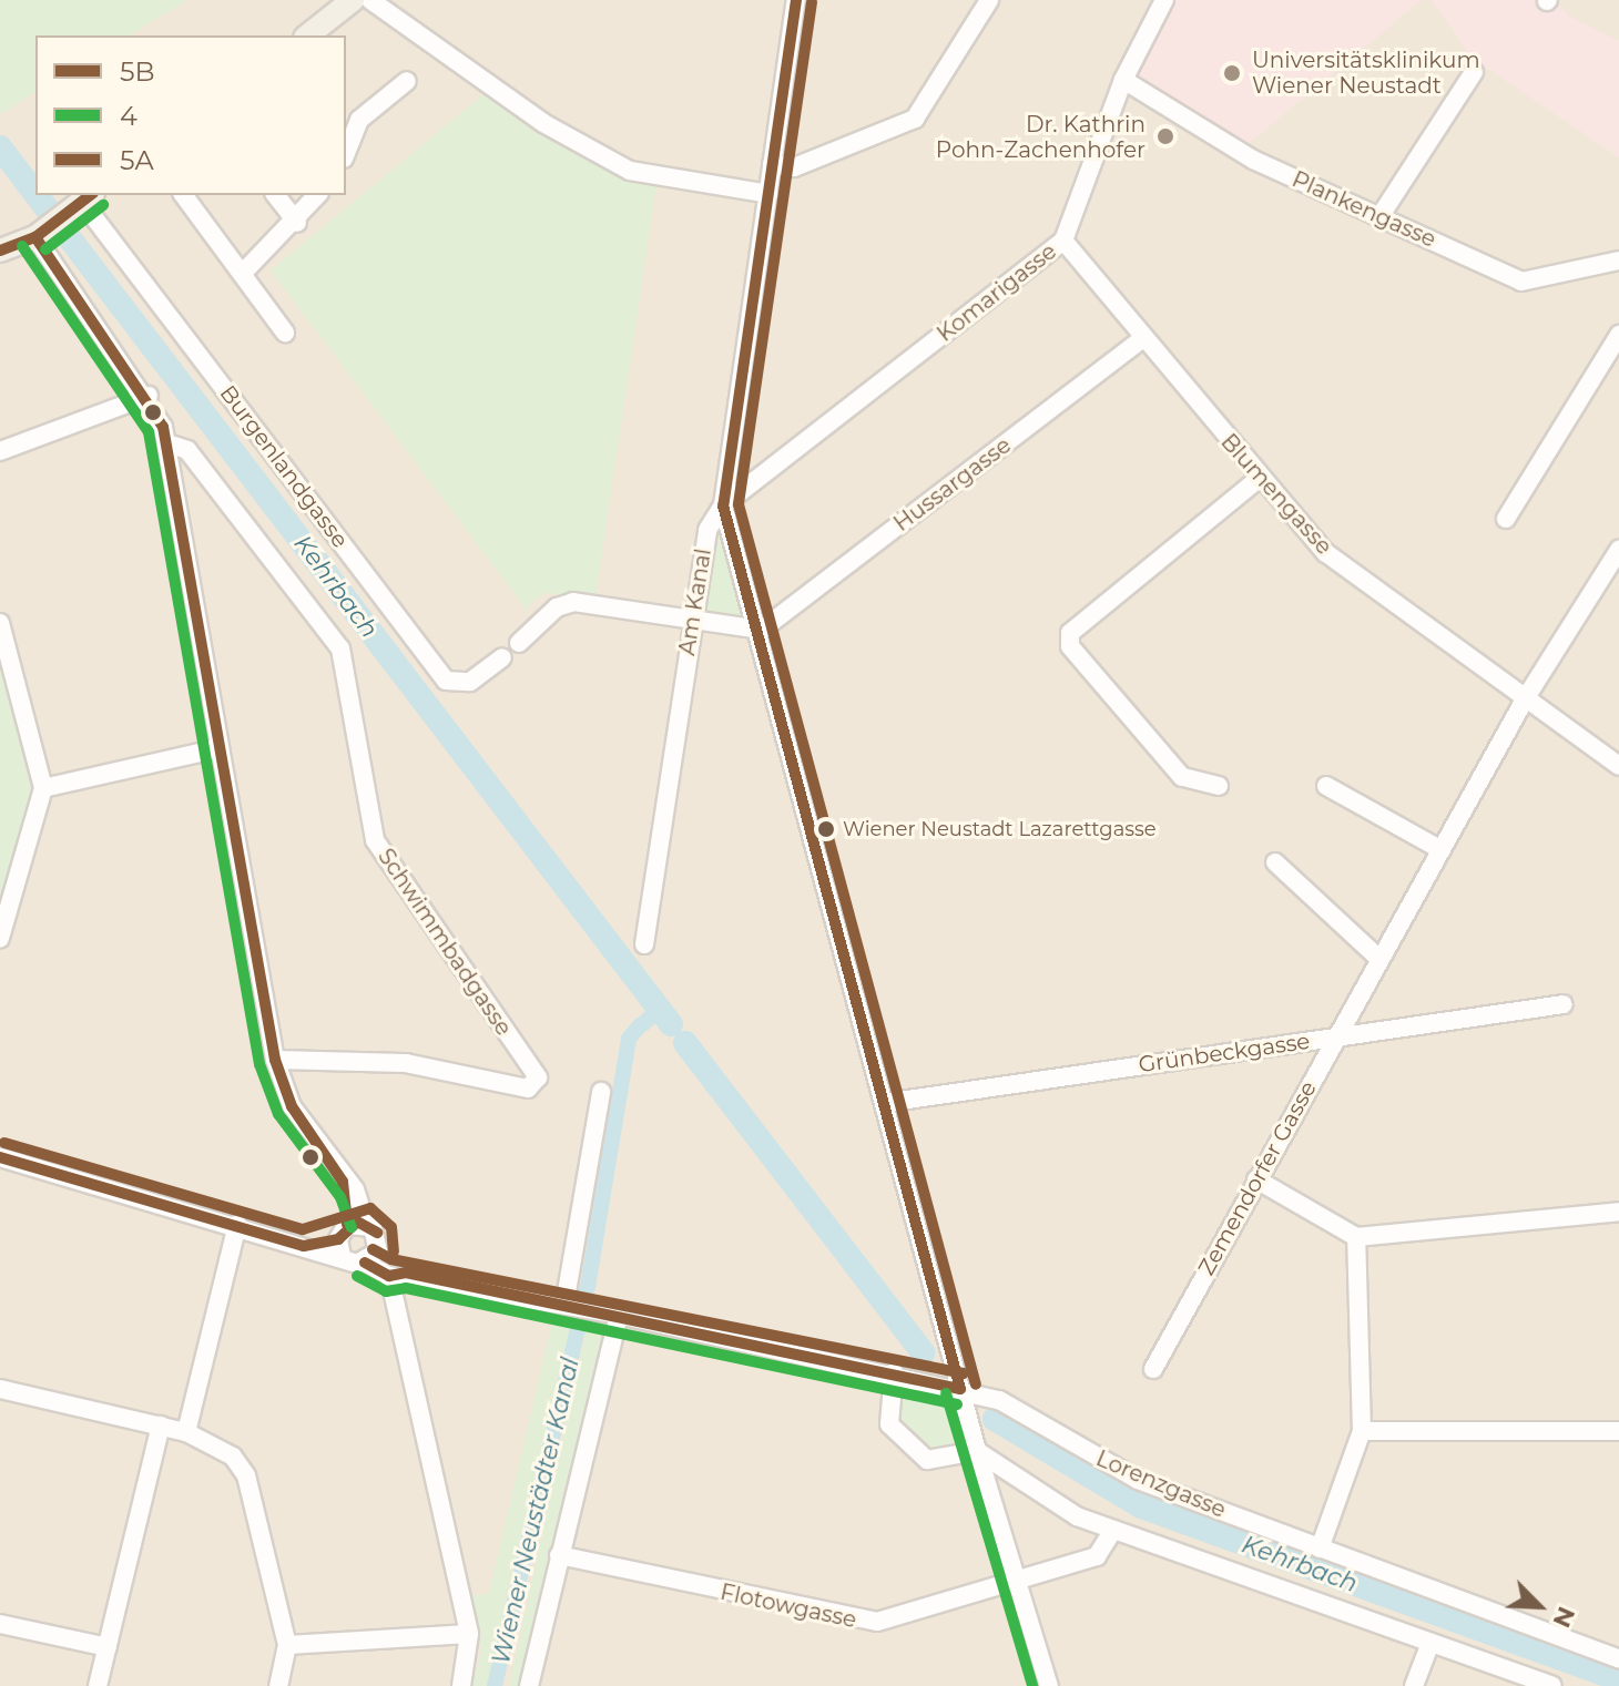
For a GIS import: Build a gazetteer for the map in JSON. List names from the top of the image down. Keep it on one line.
{"streets":{"street":["Plankengasse","Komarigasse","Burgenlandgasse","Hussargasse","Blumengasse","Am Kanal","Schwimmbadgasse","Grünbeckgasse","Zemendorfer Gasse","Lorenzgasse","Flotowgasse"]},"crossings":[["Plankengasse","Komarigasse"],["Komarigasse","Blumengasse"],["Komarigasse","Am Kanal"],["Hussargasse","Blumengasse"],["Blumengasse","Zemendorfer Gasse"],["Grünbeckgasse","Zemendorfer Gasse"]],"water":["Kehrbach","Wiener Neustädter Kanal"],"places":["Universitätsklinikum Wiener Neustadt","Dr. Kathrin Pohn-Zachenhofer","Wiener Neustadt Lazarettgasse"],"lines":["transit line 5B","transit line 5A","transit line 4"],"legend":["5B","4","5A"],"north":"bottom right"}
